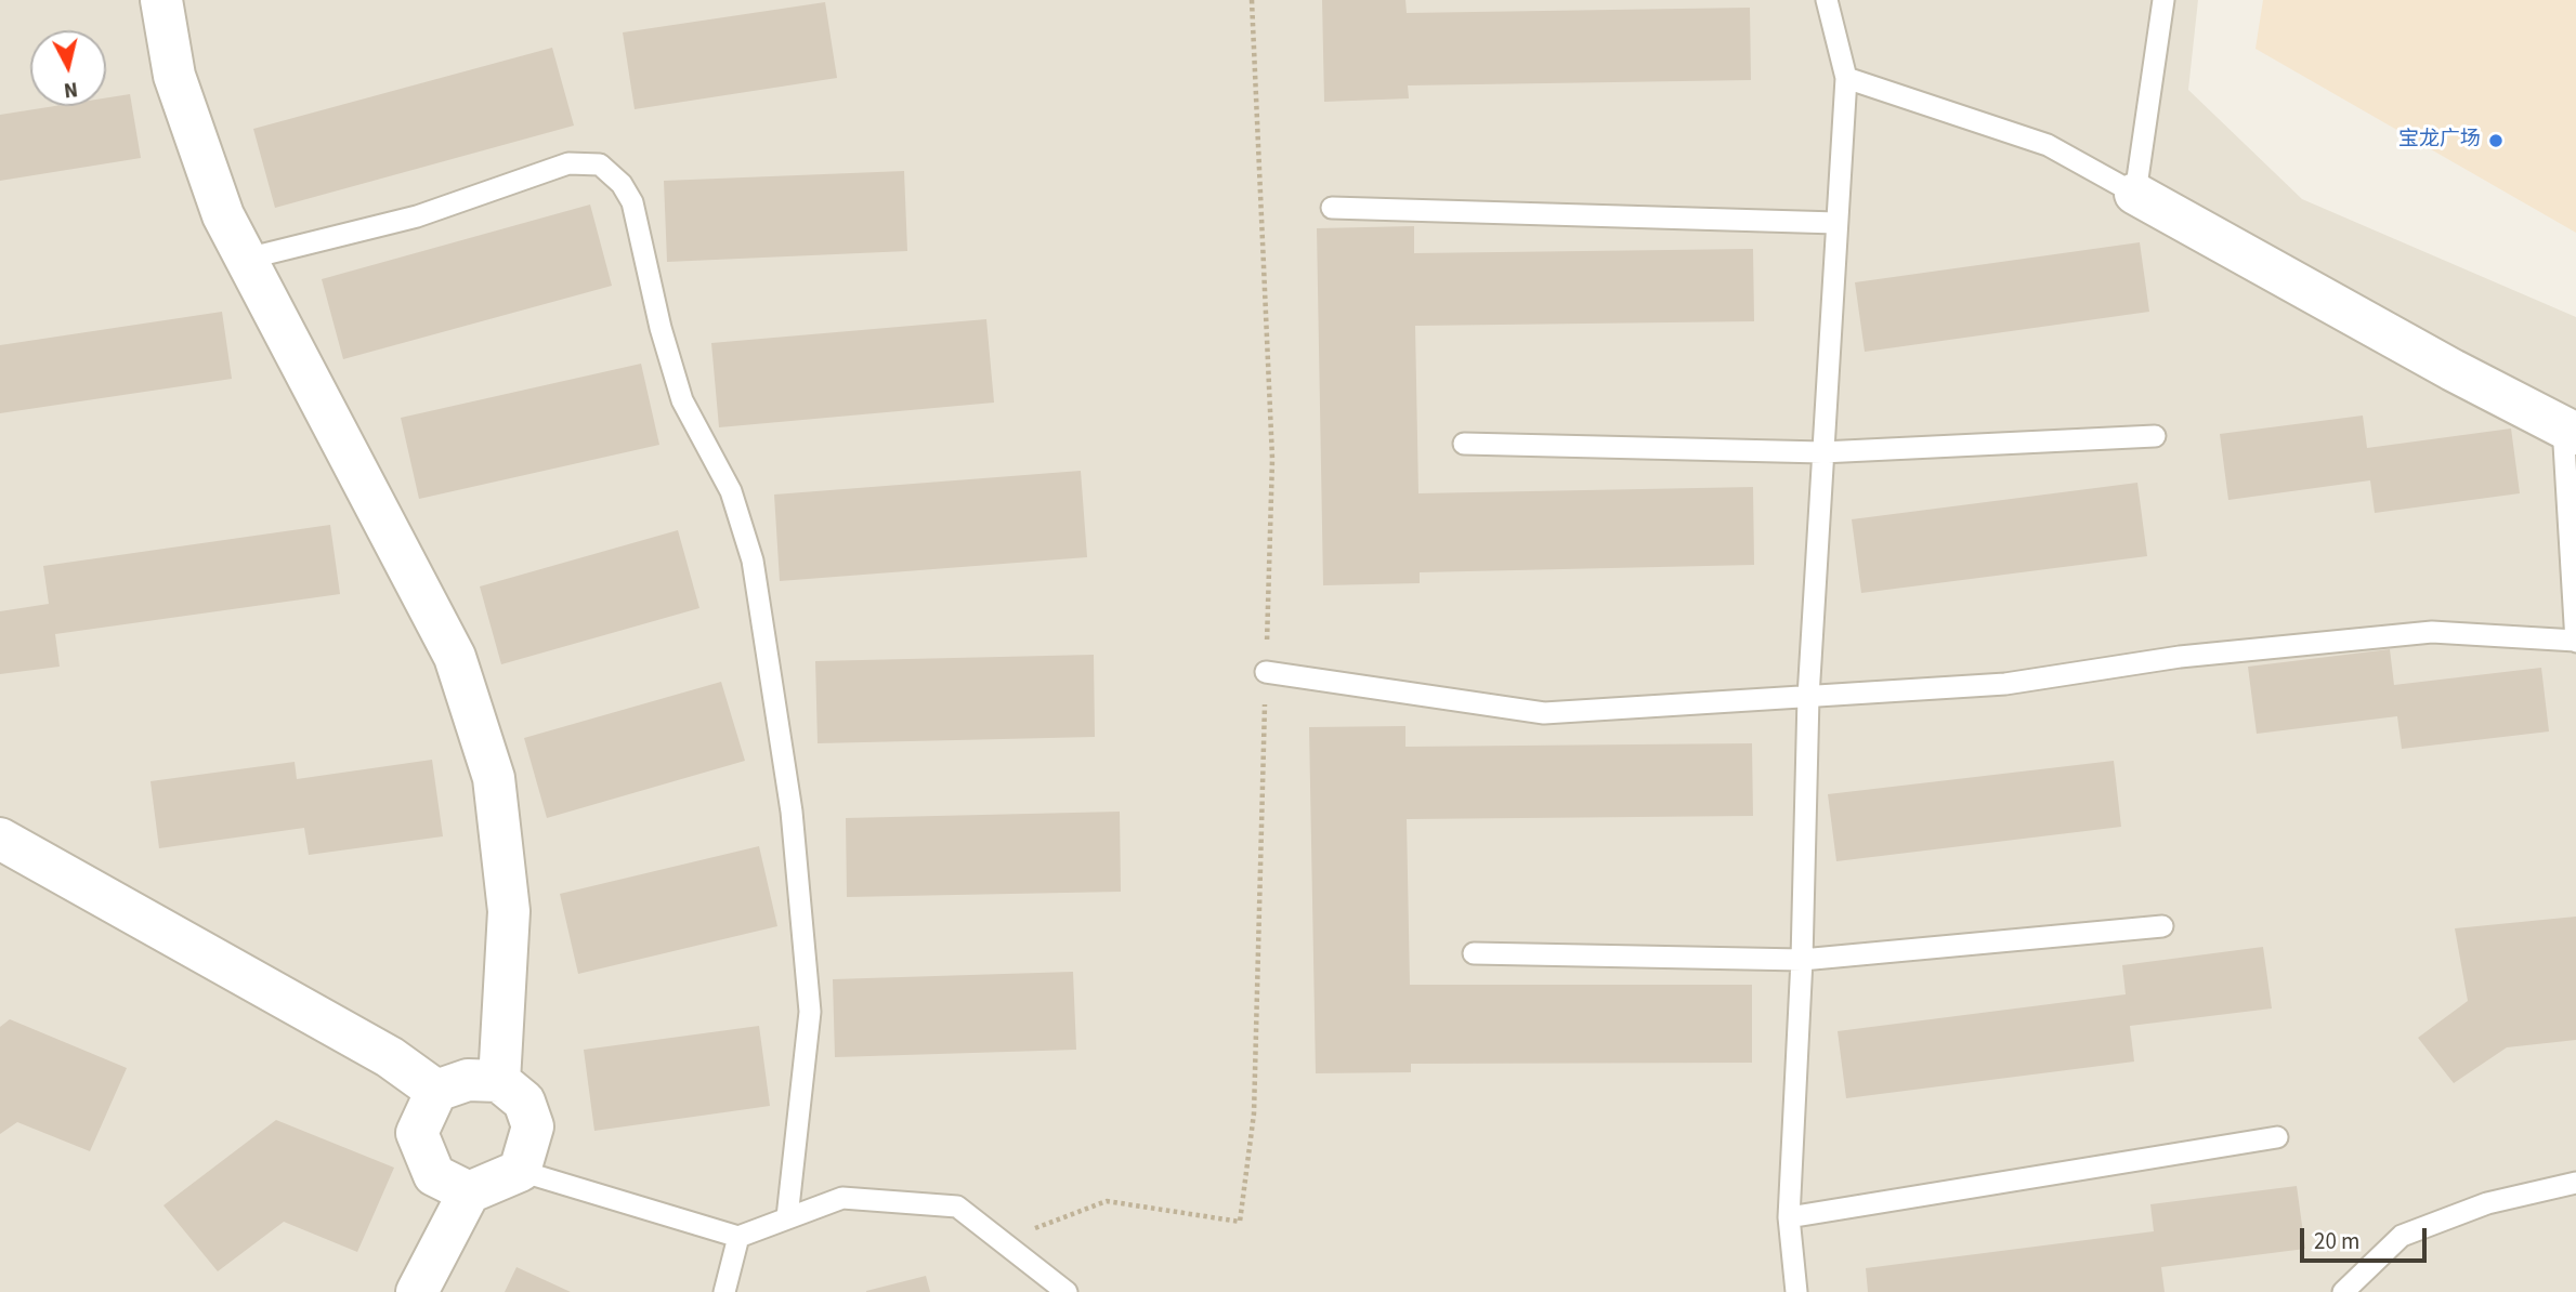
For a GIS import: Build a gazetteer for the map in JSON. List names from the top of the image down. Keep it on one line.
{"places":["宝龙广场"],"scale_bar":"20 m","north":"bottom"}
